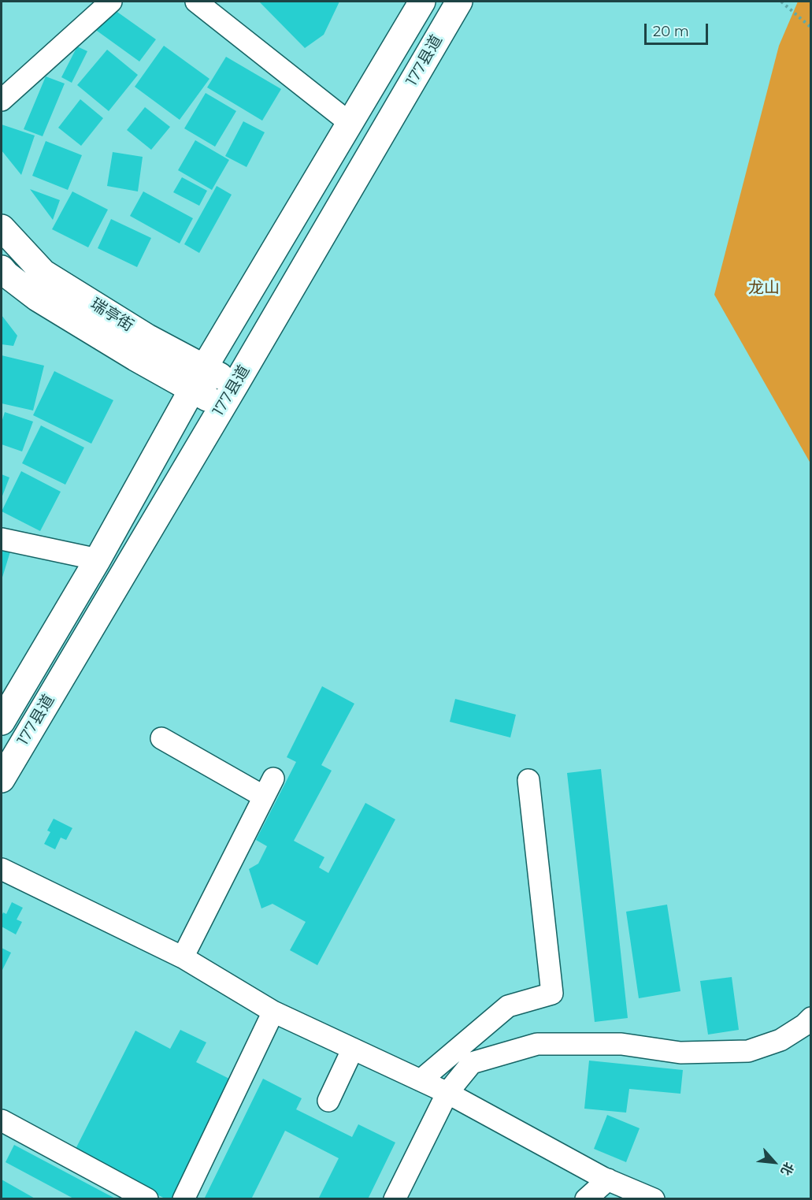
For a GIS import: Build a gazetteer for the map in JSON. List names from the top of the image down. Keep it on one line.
{"streets":{"main road":["177县道","瑞亭街"]},"crossings":[["177县道","瑞亭街"]],"parks":["龙山"],"scale_bar":"20 m","north":"bottom right"}
